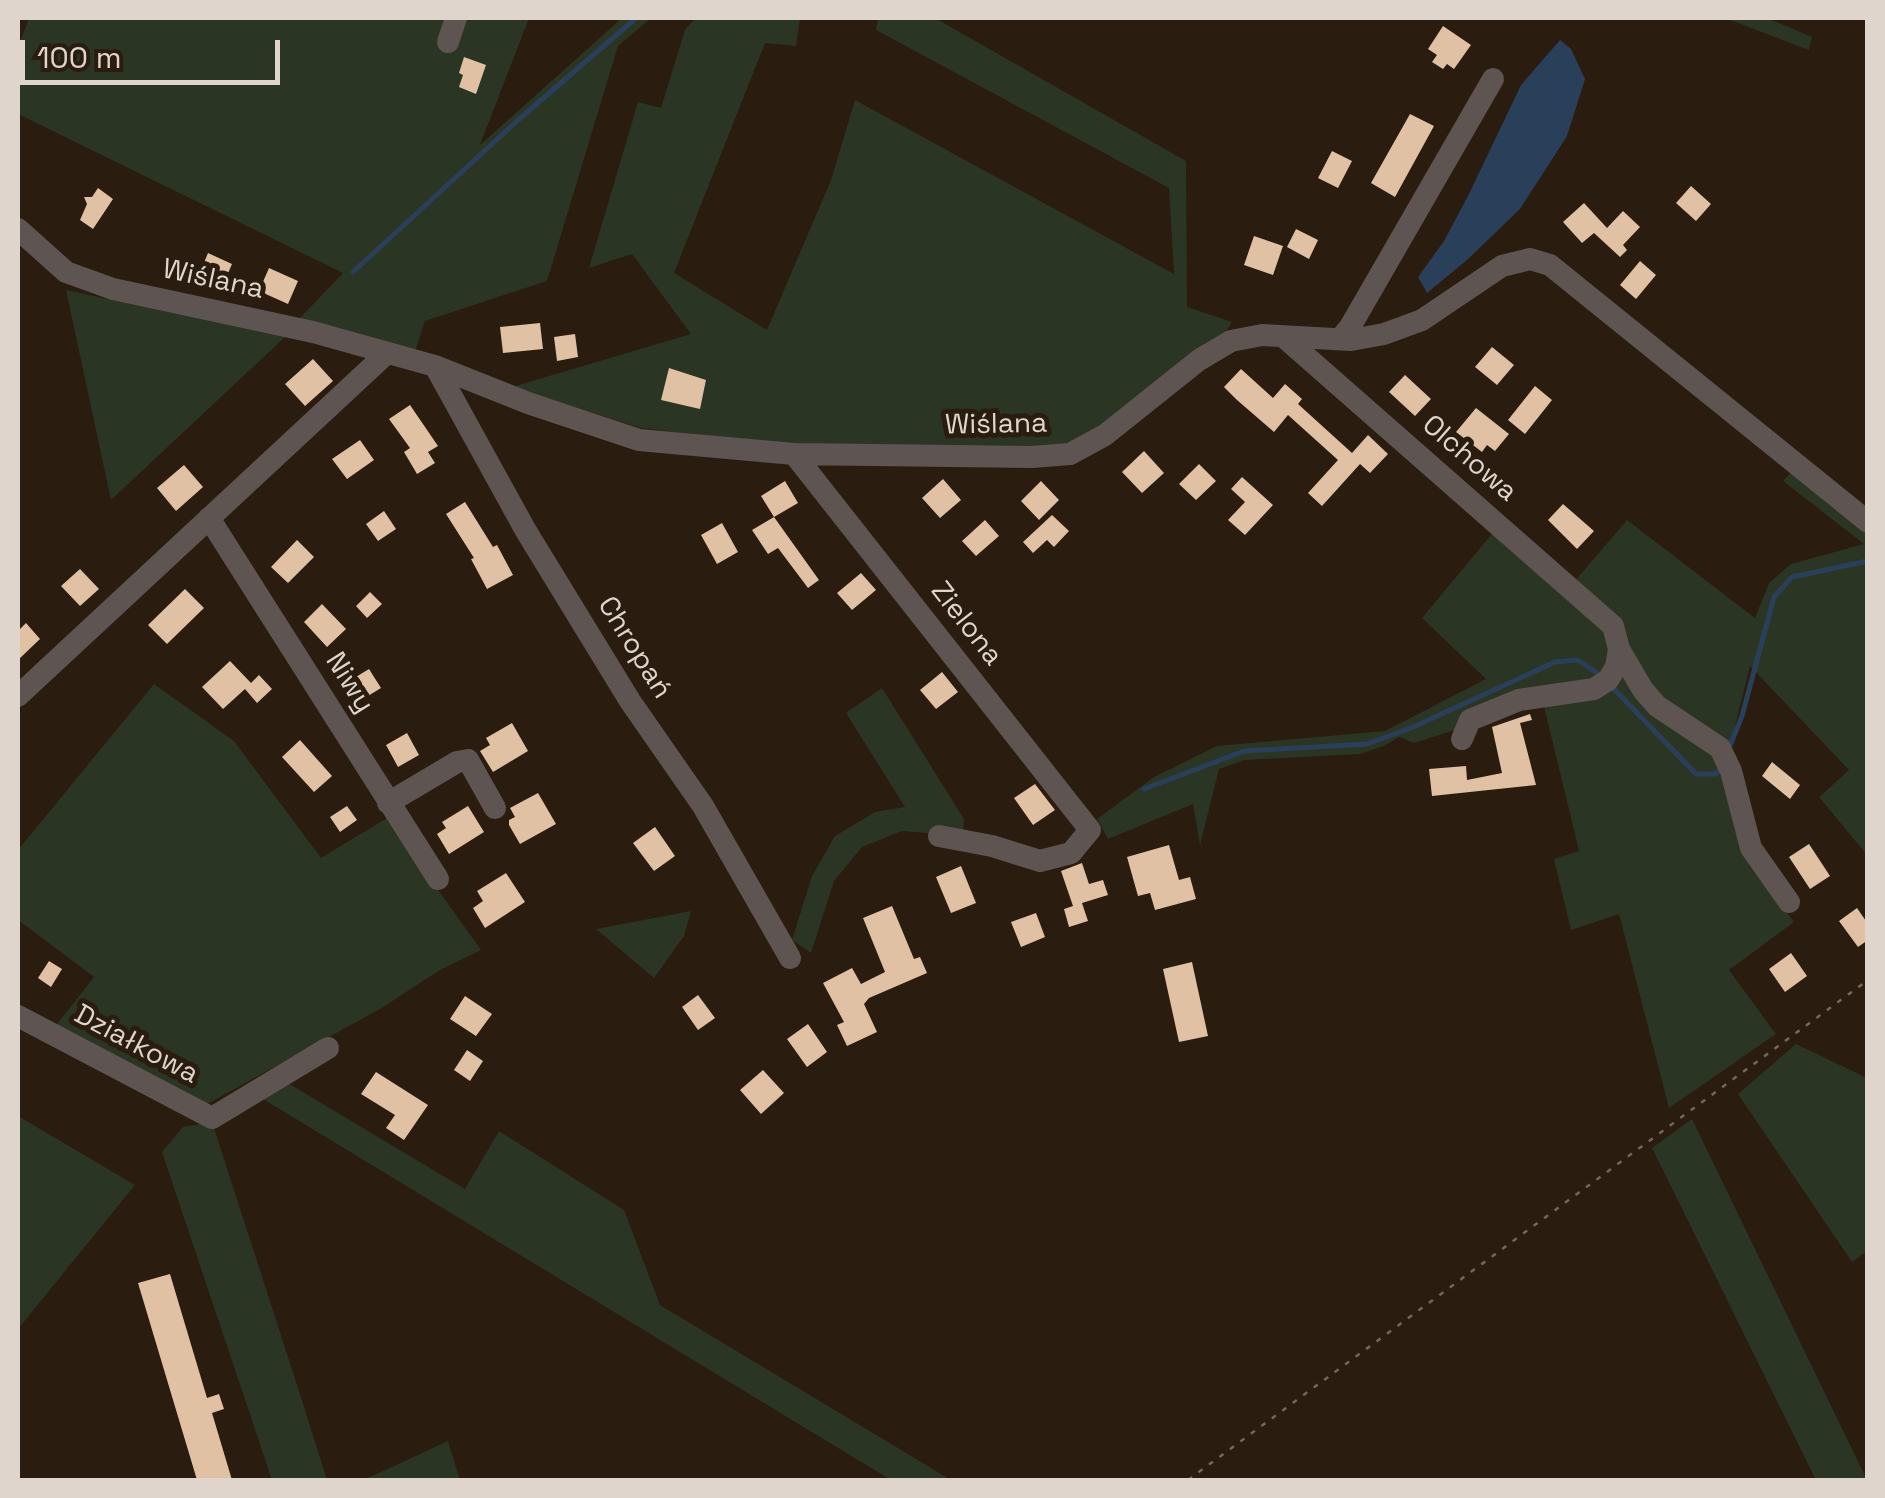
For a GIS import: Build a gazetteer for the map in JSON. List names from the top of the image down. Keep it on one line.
{"streets":{"street":["Wiślana","Olchowa","Zielona","Chropań","Niwy","Działkowa"]},"crossings":[["Wiślana","Olchowa"],["Wiślana","Zielona"],["Wiślana","Chropań"]],"scale_bar":"100 m"}
